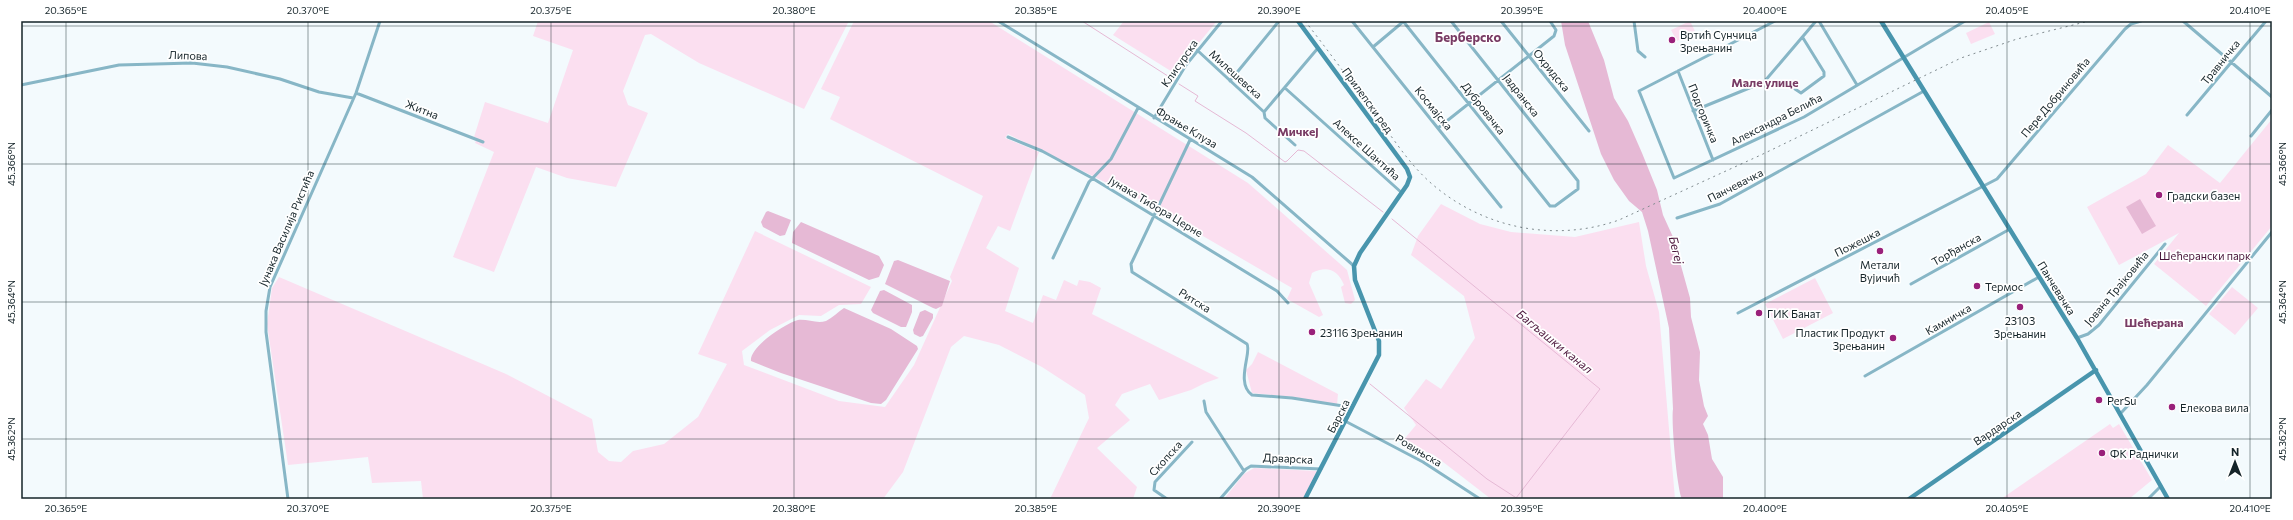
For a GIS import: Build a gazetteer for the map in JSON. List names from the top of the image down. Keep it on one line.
{"streets":{"street":["Липова","Травничка","Клисурска","Охридска","Милешевска","Јадранска","Пере Добриновића","Прилепски ред","Космајска","Дубровачка","Житна","Подгоричка","Александра Белића","Фрање Клуза","Алексе Шантића","Панчевачка","Јунака Тибора Церне","Јунака Василија Ристића","Пожешка","Торђанска","Јована Трајковића","Ритска","Камничка","Барска","Вардарска","Ровињска","Скопска","Дрварска"]},"crossings":[["Липова","Јунака Василија Ристића"],["Клисурска","Милешевска"],["Клисурска","Фрање Клуза"],["Јадранска","Дубровачка"],["Пере Добриновића","Панчевачка"],["Пере Добриновића","Пожешка"],["Прилепски ред","Алексе Шантића"],["Житна","Јунака Василија Ристића"],["Подгоричка","Александра Белића"],["Александра Белића","Панчевачка"],["Фрање Клуза","Алексе Шантића"],["Фрање Клуза","Ритска"],["Фрање Клуза","Барска"],["Алексе Шантића","Барска"],["Панчевачка","Пожешка"],["Панчевачка","Торђанска"],["Панчевачка","Јована Трајковића"],["Панчевачка","Камничка"],["Панчевачка","Вардарска"],["Јунака Тибора Церне","Ритска"],["Барска","Ровињска"],["Барска","Дрварска"]],"districts":["Берберско","Мале улице","Мичкеј","Шећерана"],"water":["Бегеј","Багљашки канал"],"parks":["Шећерански парк"],"places":["Вртић Сунчица Зрењанин","Градски базен","Метали Вујичић","Термос","23103 Зрењанин","ГИК Банат","23116 Зрењанин","Пластик Продукт Зрењанин","PerSu","Елекова вила","ФК Раднички"],"north":"top","coordinates":["20.365°E","20.370°E","20.375°E","20.380°E","20.385°E","20.390°E","20.395°E","20.400°E","20.405°E","20.410°E","45.366°N","45.364°N","45.362°N"]}
